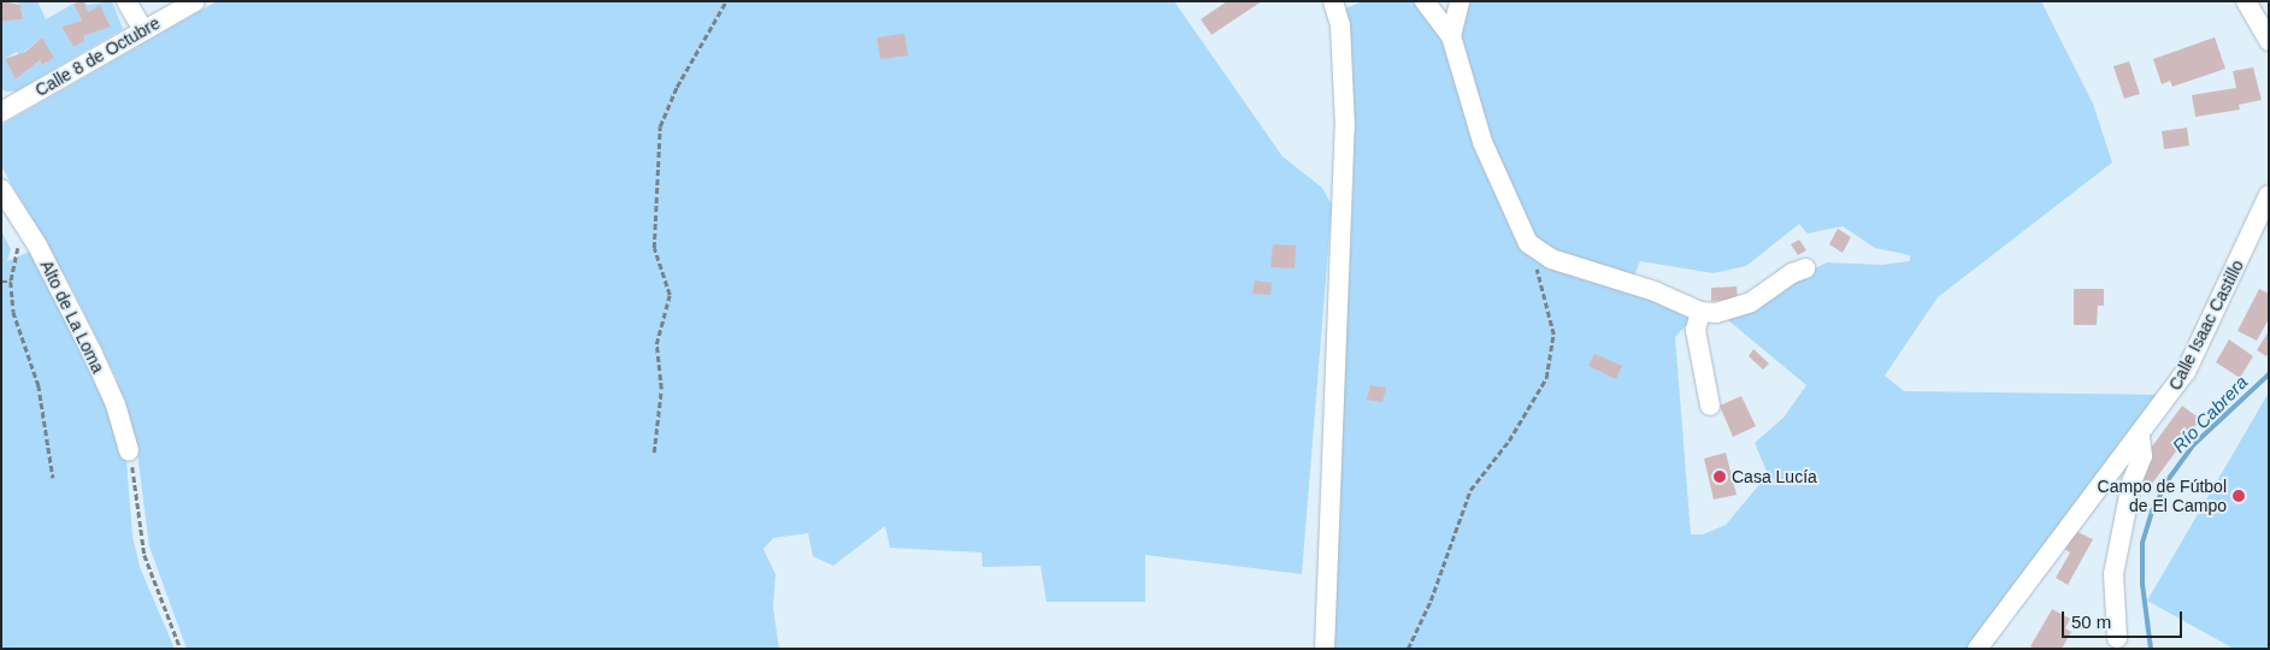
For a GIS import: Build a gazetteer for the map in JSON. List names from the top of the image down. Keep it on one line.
{"streets":{"street":["Calle 8 de Octubre","Alto de La Loma","Calle Isaac Castillo"]},"water":["Río Cabrera"],"places":["Casa Lucía","Campo de Fútbol de El Campo"],"scale_bar":"50 m"}
